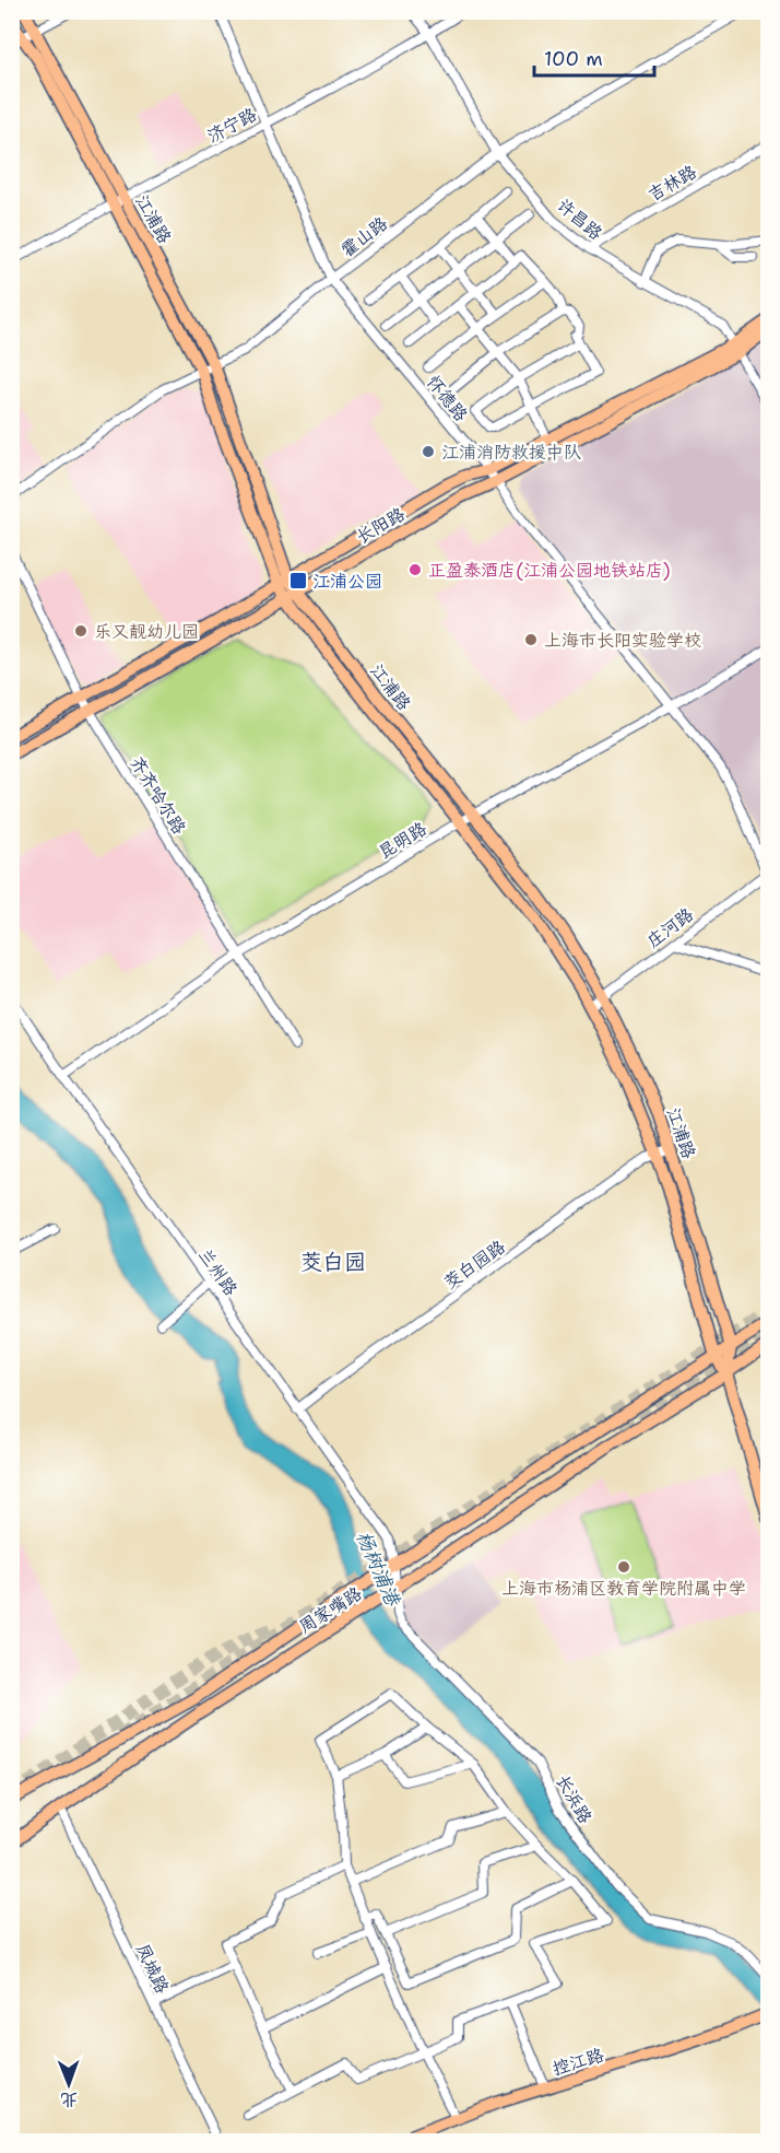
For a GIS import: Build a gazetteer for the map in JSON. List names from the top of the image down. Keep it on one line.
{"streets":{"main road":["江浦路","长阳路","周家嘴路","控江路"],"street":["济宁路","吉林路","许昌路","霍山路","怀德路","齐齐哈尔路","昆明路","庄河路","茭白园路","兰州路","长浜路","凤城路"]},"crossings":[["济宁路","江浦路"],["济宁路","许昌路"],["济宁路","怀德路"],["吉林路","许昌路"],["江浦路","霍山路"],["江浦路","长阳路"],["江浦路","昆明路"],["江浦路","庄河路"],["江浦路","茭白园路"],["江浦路","周家嘴路"],["许昌路","霍山路"],["许昌路","长阳路"],["霍山路","怀德路"],["怀德路","长阳路"],["怀德路","昆明路"],["怀德路","庄河路"],["长阳路","齐齐哈尔路"],["齐齐哈尔路","昆明路"],["昆明路","兰州路"],["茭白园路","兰州路"],["兰州路","周家嘴路"],["兰州路","长浜路"],["周家嘴路","长浜路"],["周家嘴路","凤城路"]],"districts":["茭白园"],"water":["杨树浦港"],"places":{"other":["江浦消防救援中队","正盈泰酒店(江浦公园地铁站店)","乐又靓幼儿园","上海市长阳实验学校","上海市杨浦区教育学院附属中学"],"transit":["江浦公园"]},"scale_bar":"100 m","north":"bottom"}
